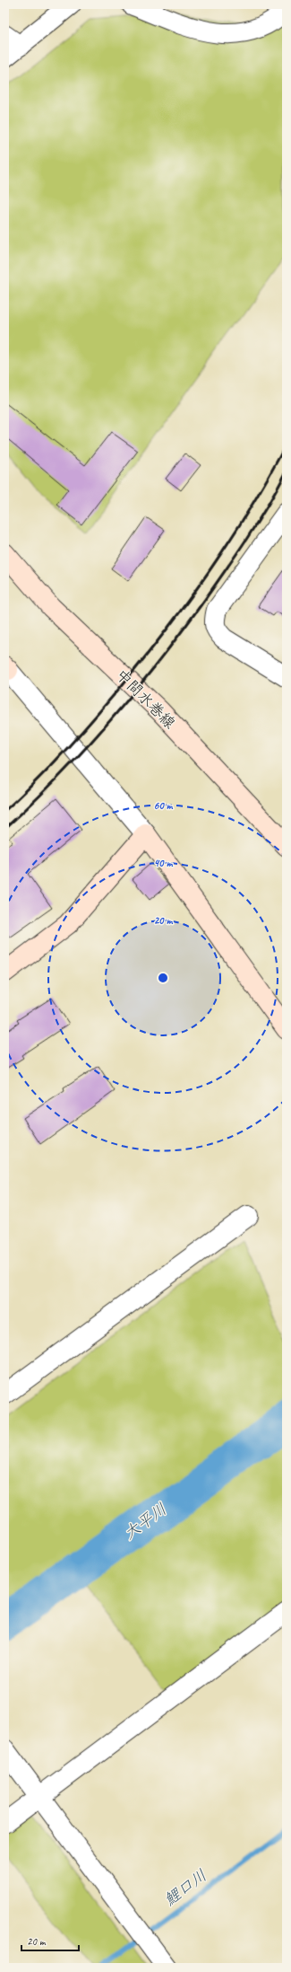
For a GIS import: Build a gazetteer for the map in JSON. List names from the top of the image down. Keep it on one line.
{"streets":{"street":["中間水巻線"]},"water":["大平川","鯉口川"],"scale_bar":"20 m","rings":["60 m","40 m","20 m"]}
